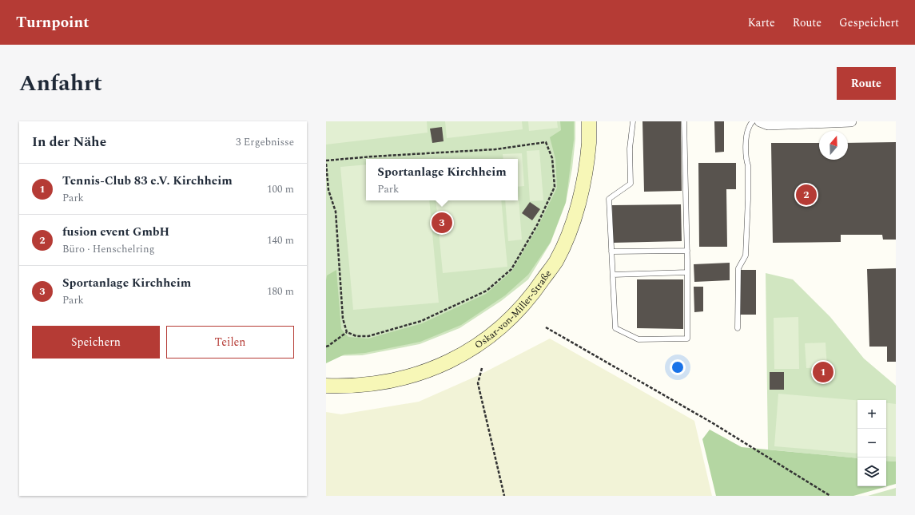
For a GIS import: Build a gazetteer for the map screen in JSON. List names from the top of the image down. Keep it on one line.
{"streets":{"main road":["Oskar-von-Miller-Straße"]},"north":"top","page":{"header":"Turnpoint","nav":["Karte","Route","Gespeichert"],"title":"Anfahrt","buttons":["Route",["Speichern","Teilen"]],"heading":["In der Nähe","3 Ergebnisse"],"popup":["Sportanlage Kirchheim","Park"],"list":[{"mark":"1","name":"Tennis-Club 83 e.V. Kirchheim","note":"Park","value":"100 m"},{"mark":"2","name":"fusion event GmbH","note":"Büro · Henschelring","value":"140 m"},{"mark":"3","name":"Sportanlage Kirchheim","note":"Park","value":"180 m"}],"pins":["2","3","1"],"map_buttons":["+","−"]}}
